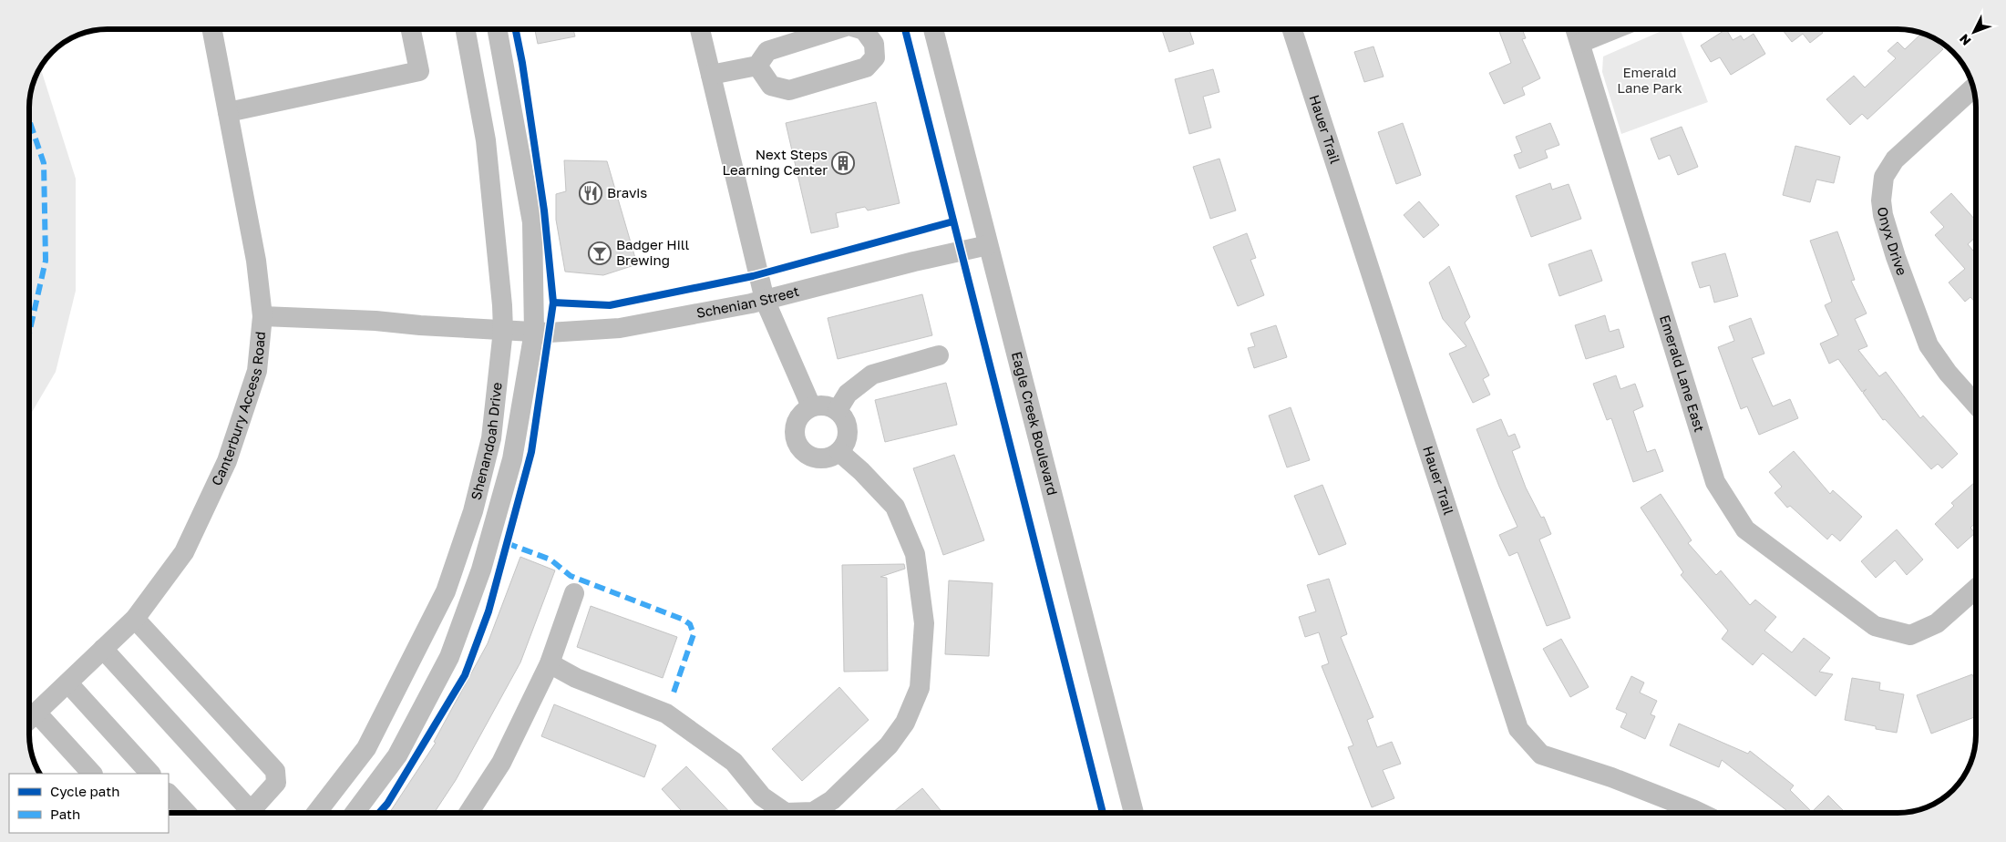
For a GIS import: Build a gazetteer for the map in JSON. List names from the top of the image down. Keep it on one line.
{"streets":{"street":["Hauer Trail","Onyx Drive","Schenian Street","Emerald Lane East","Canterbury Access Road","Eagle Creek Boulevard","Shenandoah Drive"]},"crossings":[["Schenian Street","Canterbury Access Road"],["Schenian Street","Eagle Creek Boulevard"],["Schenian Street","Shenandoah Drive"]],"parks":["Emerald Lane Park"],"places":{"building":["Next Steps Learning Center"],"restaurant":["Bravis"],"bar":["Badger Hill Brewing"]},"legend":["Cycle path","Path"],"north":"bottom left"}
